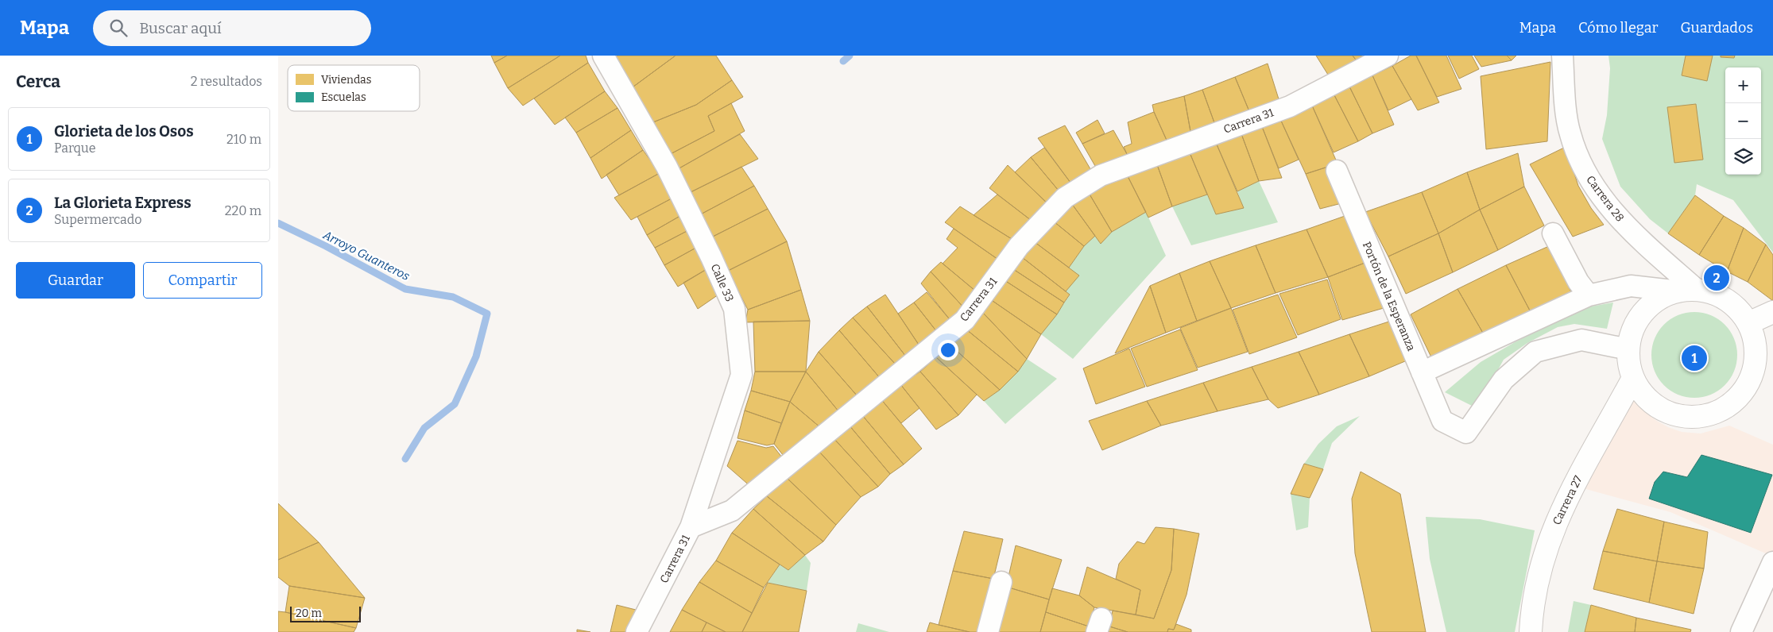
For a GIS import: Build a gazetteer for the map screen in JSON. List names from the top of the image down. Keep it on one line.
{"streets":{"main road":["Carrera 27"],"street":["Carrera 31","Carrera 28","Calle 33","Portón de la Esperanza"]},"crossings":[["Carrera 31","Calle 33"],["Carrera 28","Portón de la Esperanza"],["Carrera 28","Carrera 27"],["Portón de la Esperanza","Carrera 27"]],"water":["Arroyo Guanteros"],"legend":["Viviendas","Escuelas"],"scale_bar":"20 m","page":{"header":"Mapa","search":"Buscar aquí","nav":["Mapa","Cómo llegar","Guardados"],"heading":["Cerca","2 resultados"],"map_buttons":["+","−"],"list":[{"mark":"1","name":"Glorieta de los Osos","note":"Parque","value":"210 m"},{"mark":"2","name":"La Glorieta Express","note":"Supermercado","value":"220 m"}],"buttons":["Guardar","Compartir"],"pins":["2","1"],"scale":"20 m"}}
